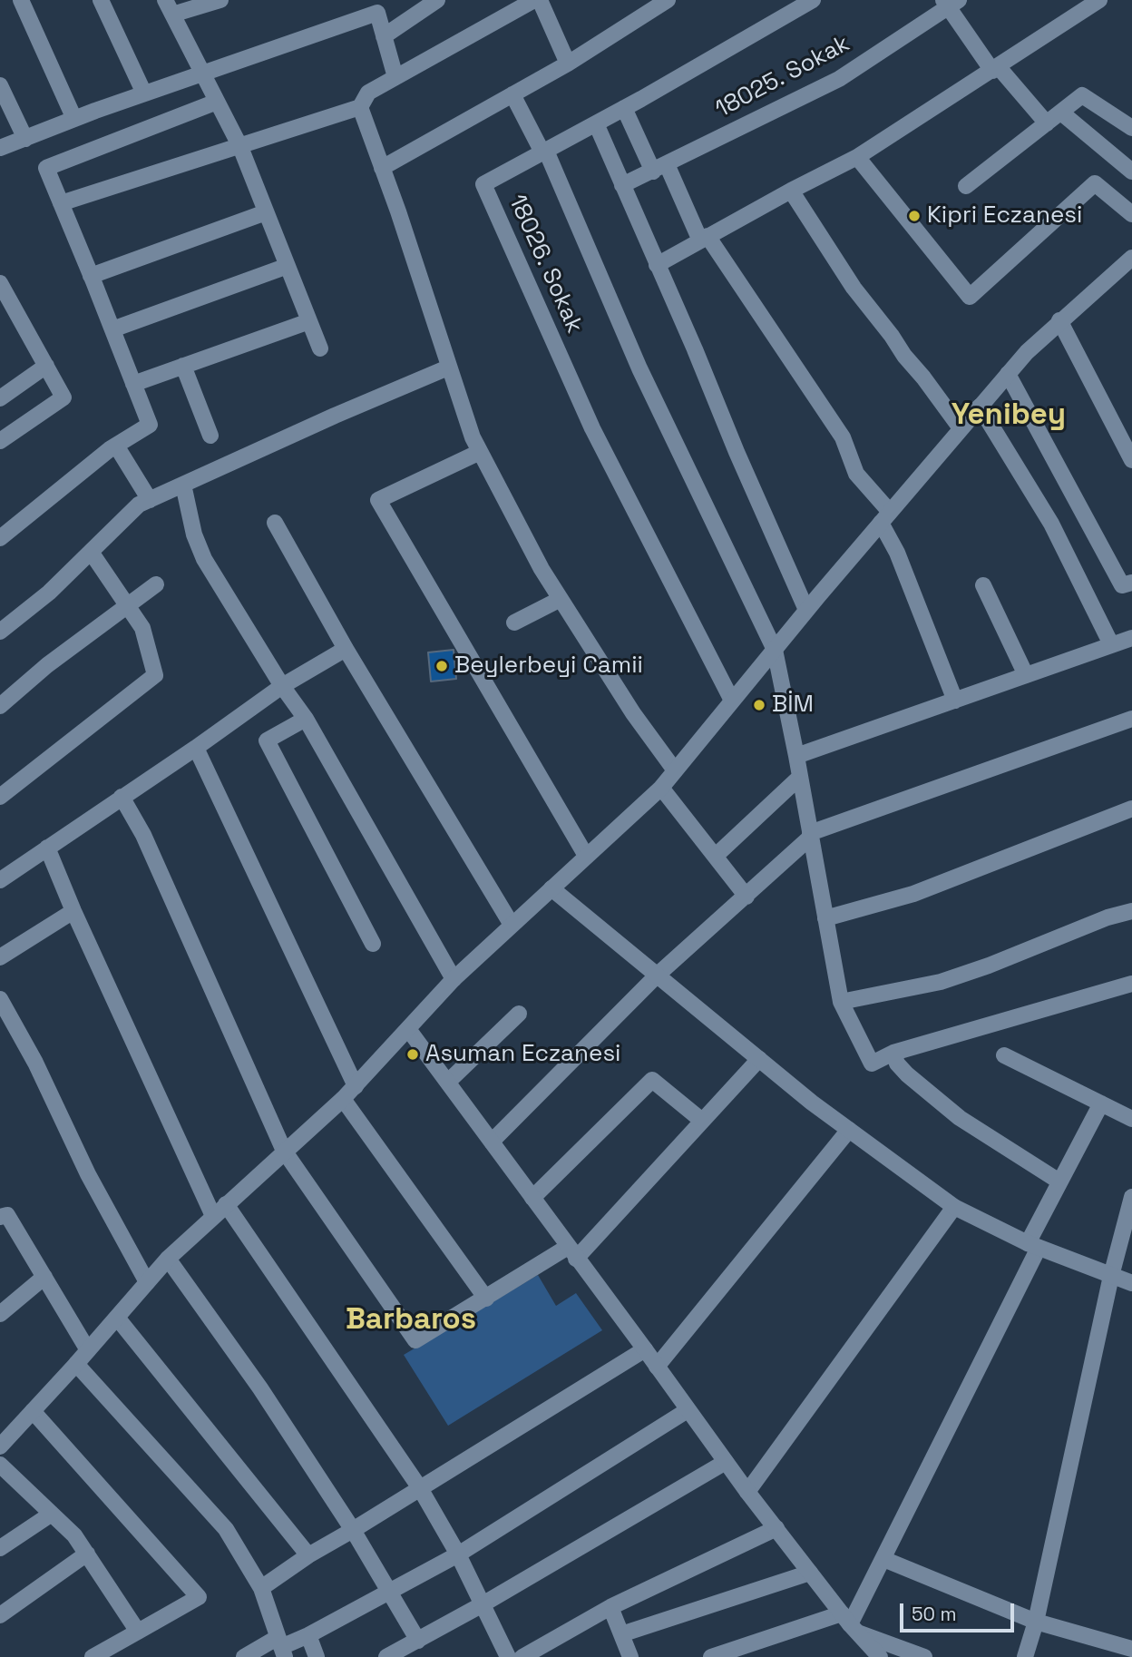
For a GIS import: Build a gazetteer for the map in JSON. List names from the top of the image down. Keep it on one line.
{"streets":{"street":["18025. Sokak","18026. Sokak"]},"districts":["Yenibey","Barbaros"],"places":["Kipri Eczanesi","Beylerbeyi Camii","BİM","Asuman Eczanesi"],"scale_bar":"50 m"}
